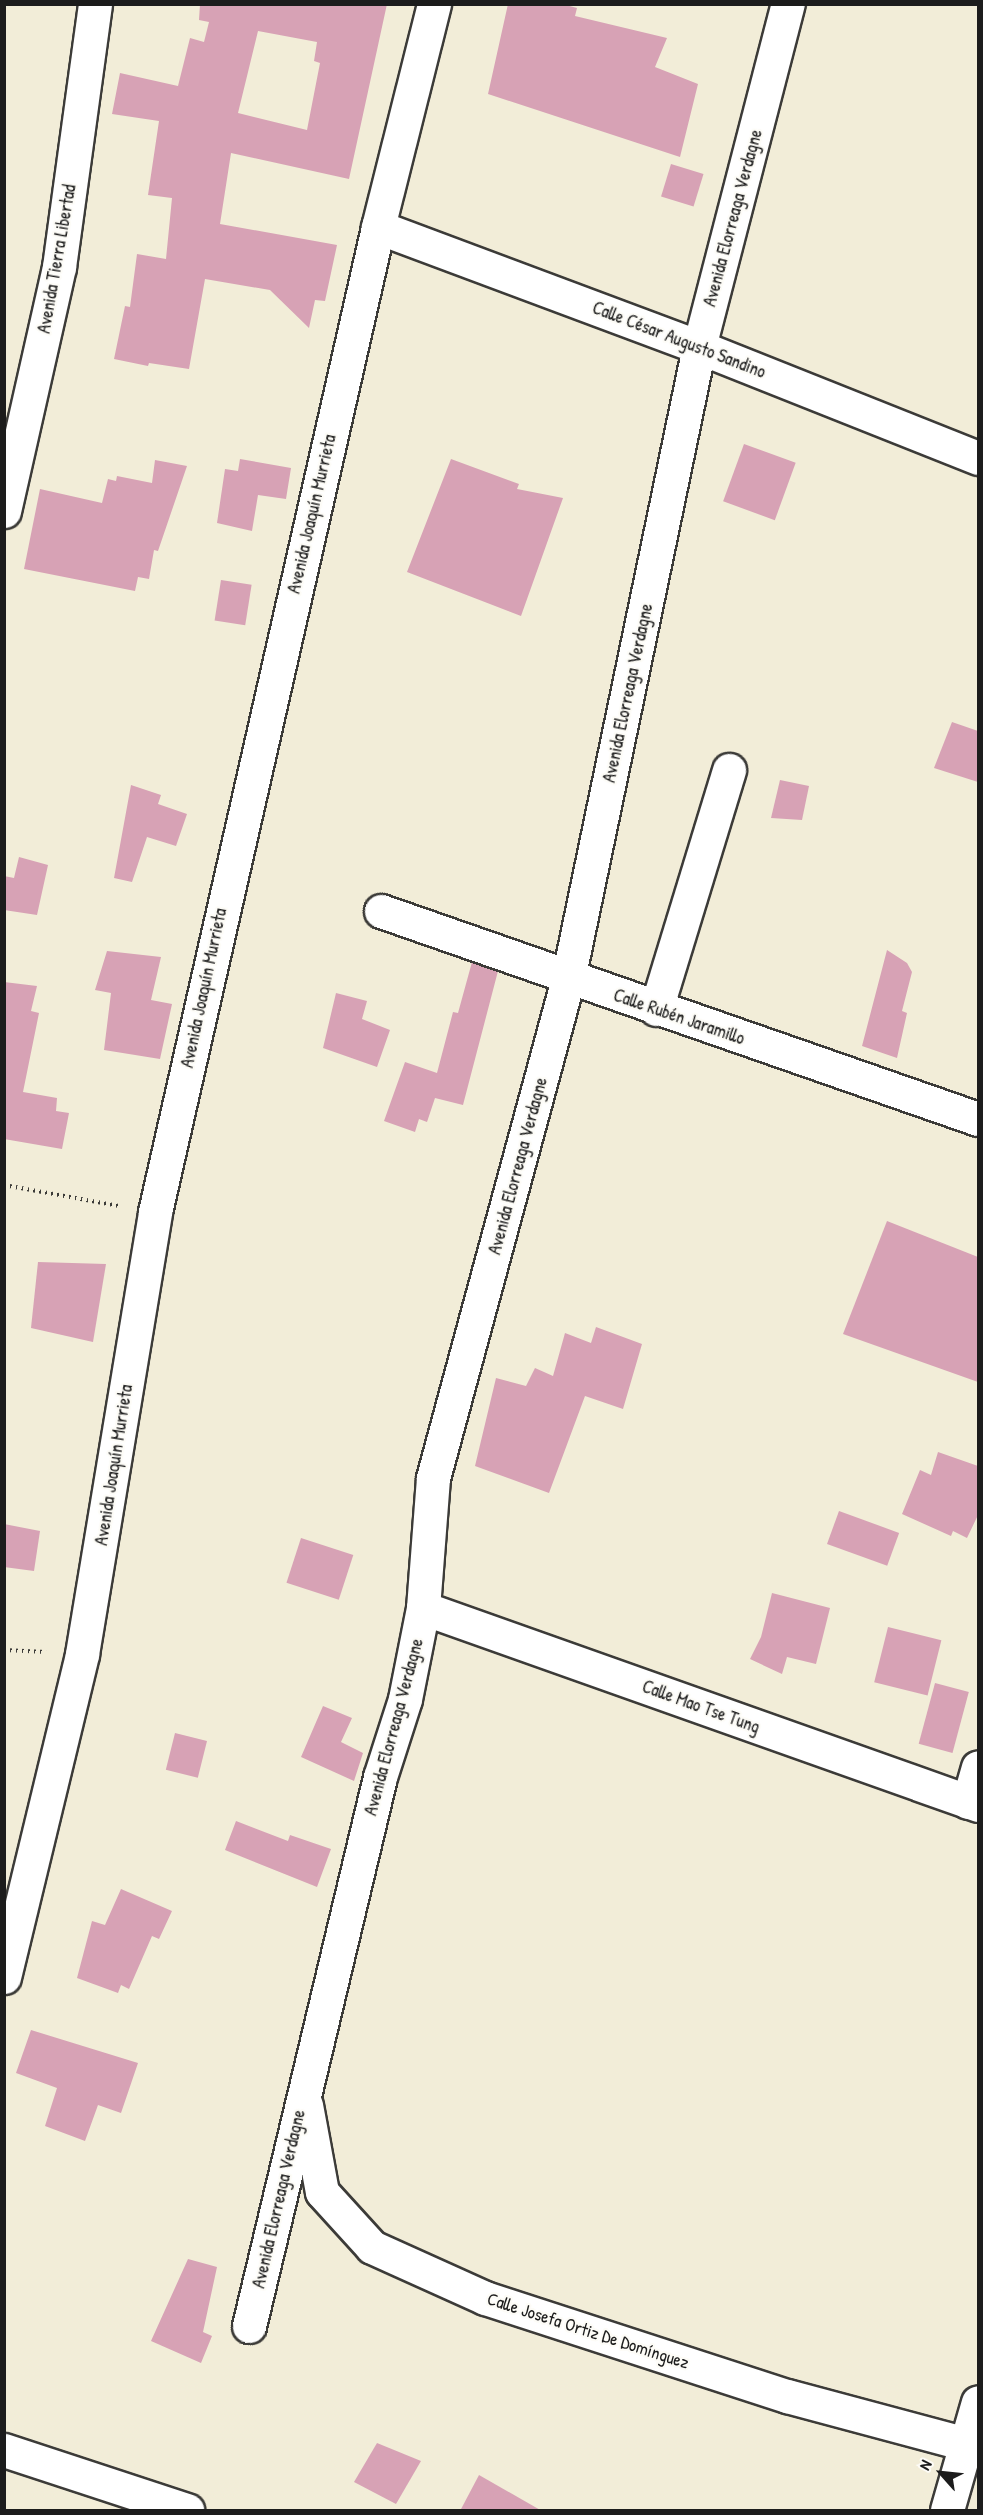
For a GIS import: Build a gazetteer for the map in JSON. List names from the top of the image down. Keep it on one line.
{"streets":{"street":["Avenida Elorreaga Verdagne","Avenida Tierra Libertad","Calle César Augusto Sandino","Avenida Joaquín Murrieta","Calle Rubén Jaramillo","Calle Mao Tse Tung","Calle Josefa Ortiz De Domínguez"]},"crossings":[["Avenida Elorreaga Verdagne","Calle César Augusto Sandino"],["Avenida Elorreaga Verdagne","Calle Rubén Jaramillo"],["Avenida Elorreaga Verdagne","Calle Mao Tse Tung"],["Avenida Elorreaga Verdagne","Calle Josefa Ortiz De Domínguez"],["Calle César Augusto Sandino","Avenida Joaquín Murrieta"]],"north":"top left"}
